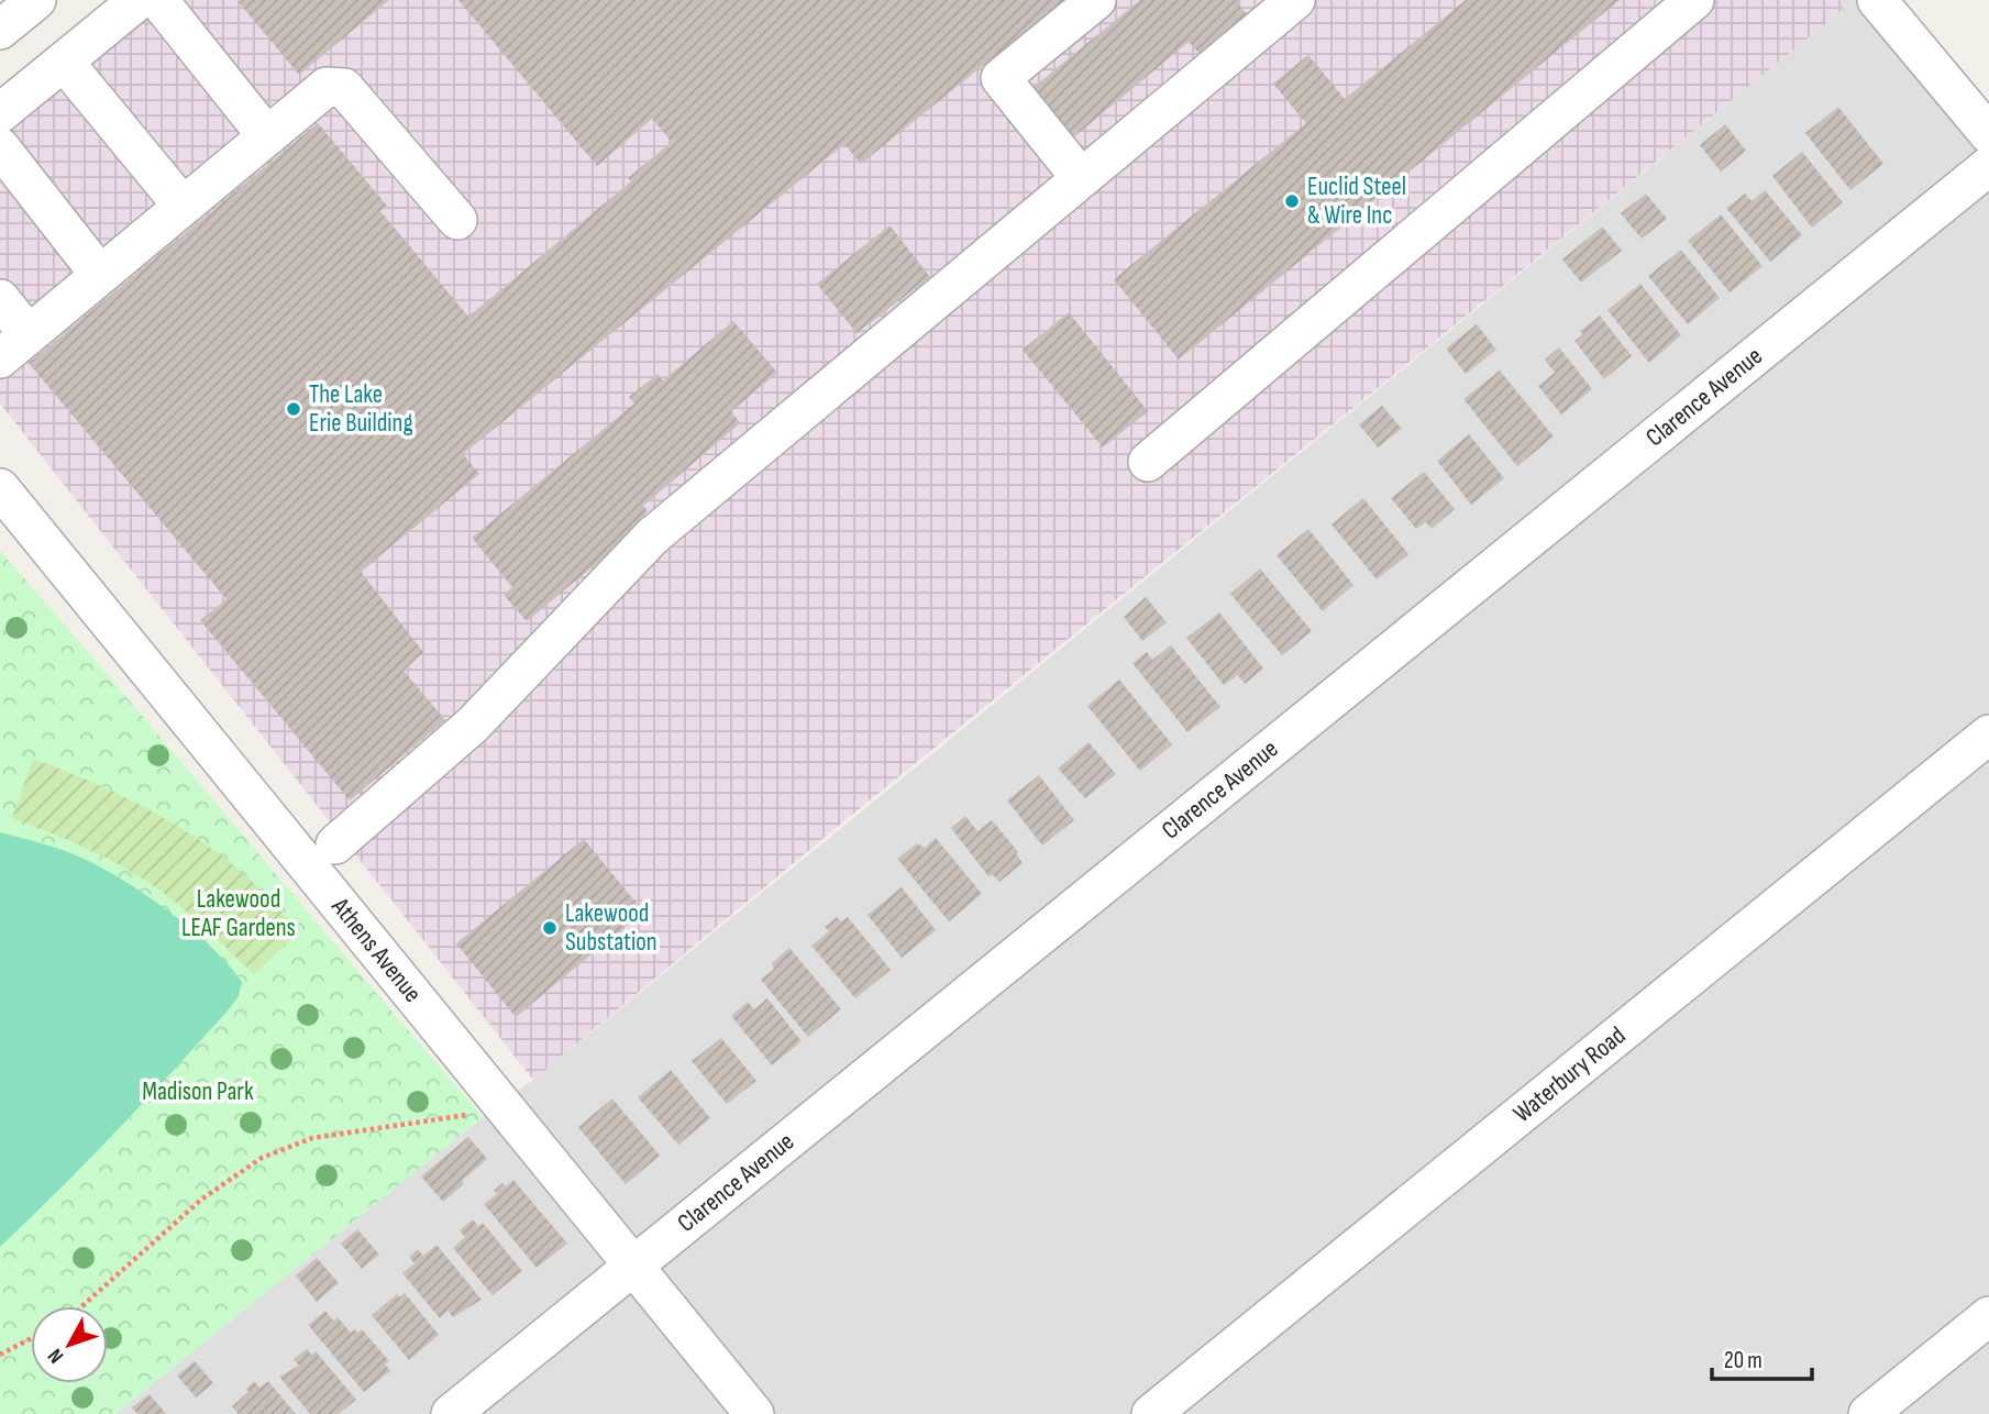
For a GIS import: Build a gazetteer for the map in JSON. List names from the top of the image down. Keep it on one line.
{"streets":{"street":["Clarence Avenue","Athens Avenue","Waterbury Road"]},"crossings":[["Clarence Avenue","Athens Avenue"]],"parks":["Lakewood LEAF Gardens","Madison Park"],"places":["Euclid Steel & Wire Inc","The Lake Erie Building","Lakewood Substation"],"scale_bar":"20 m","north":"bottom left"}
